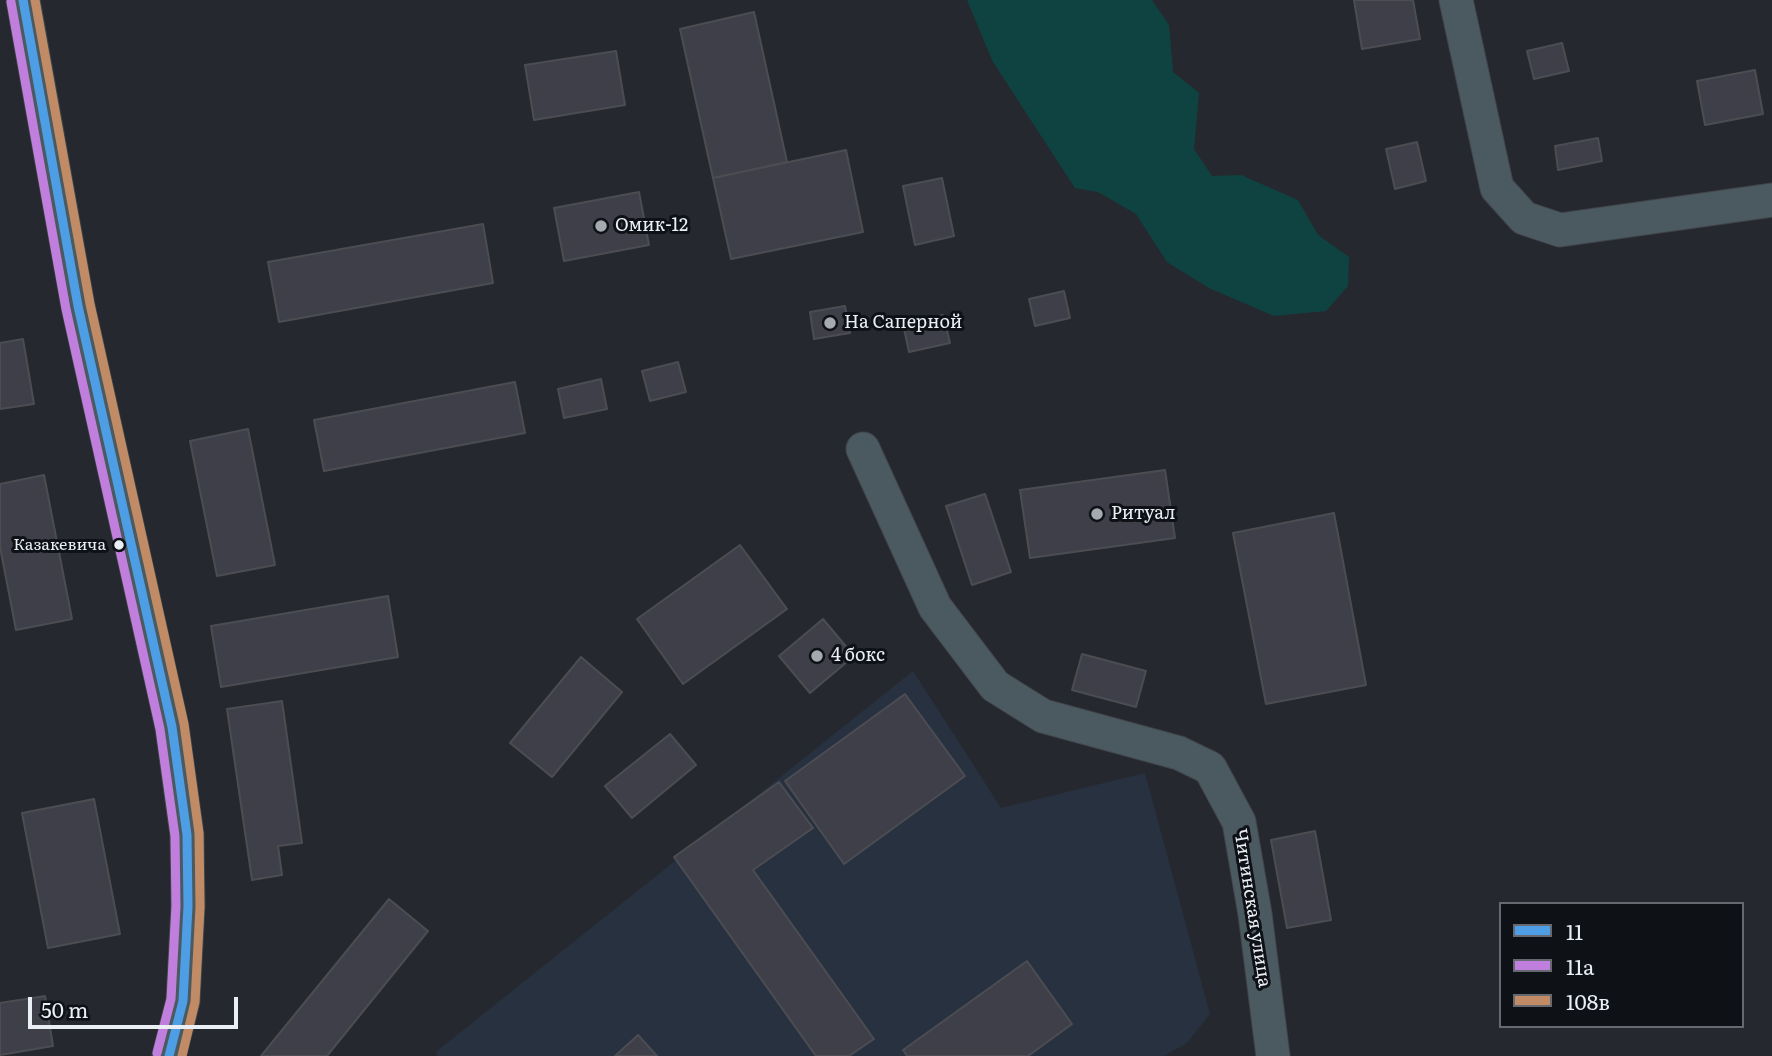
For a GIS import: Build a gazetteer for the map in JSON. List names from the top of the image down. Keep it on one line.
{"streets":{"street":["Читинская улица"]},"places":["Омик-12","На Саперной","Ритуал","Казакевича","4 бокс"],"lines":["transit line 11","transit line 108в","transit line 11а"],"legend":["11","11а","108в"],"scale_bar":"50 m"}
